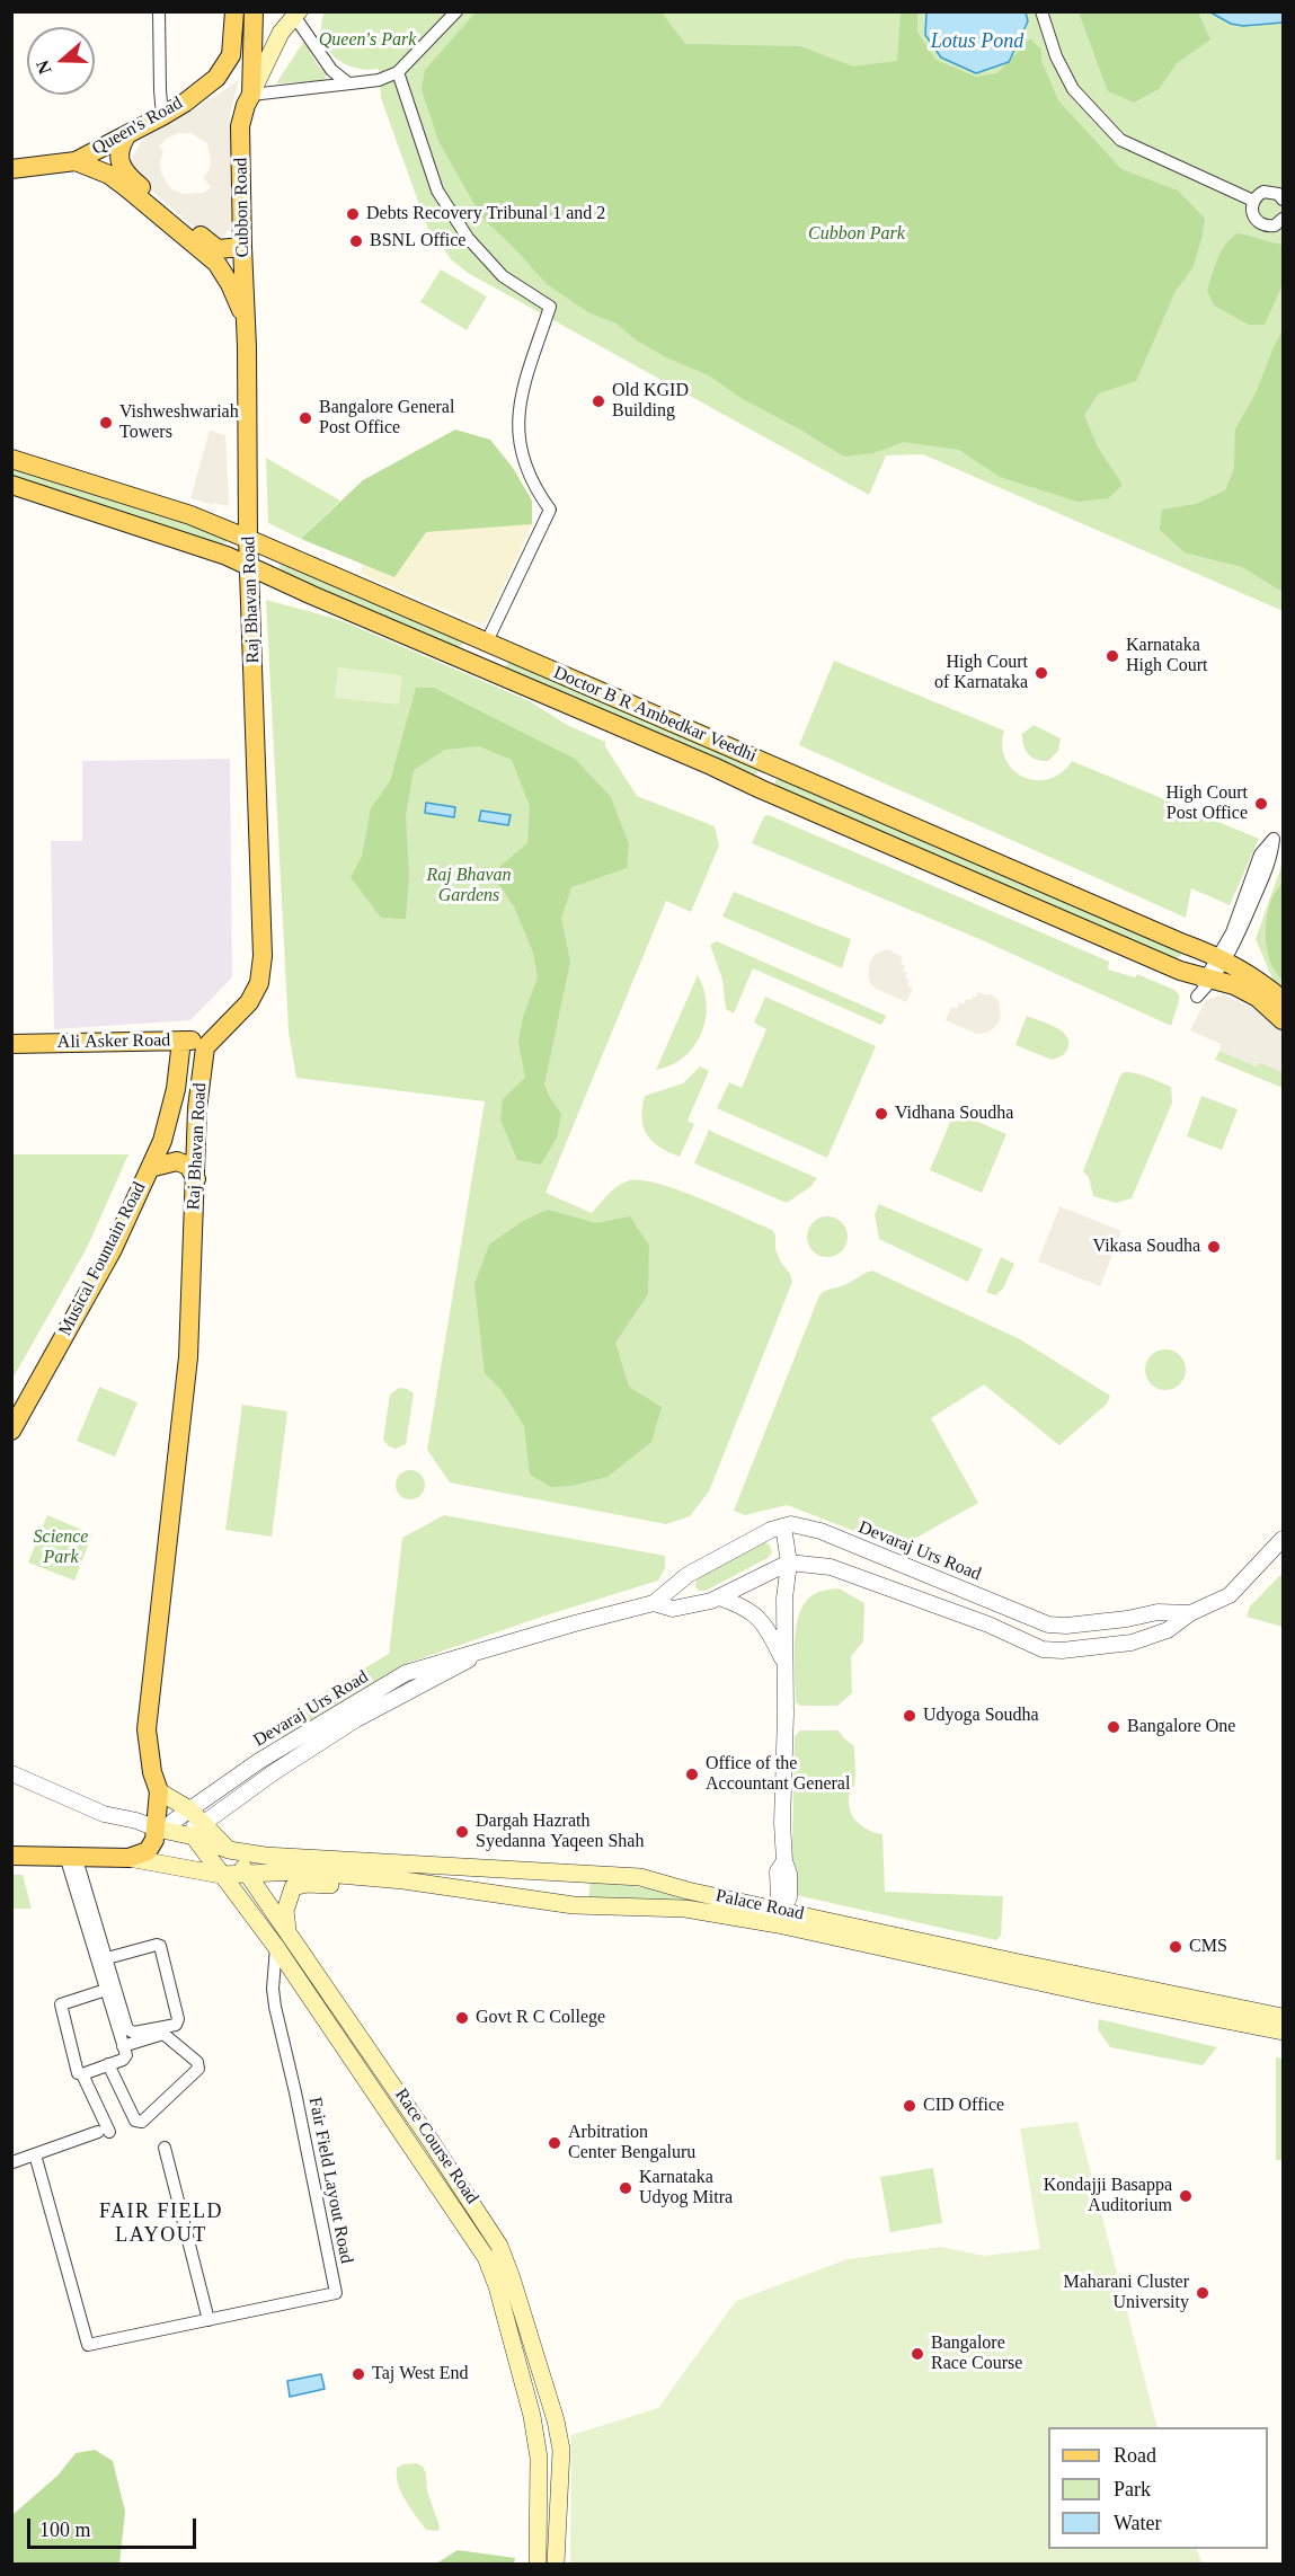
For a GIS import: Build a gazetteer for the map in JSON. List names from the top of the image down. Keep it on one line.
{"streets":{"main road":["Queen's Road","Cubbon Road","Raj Bhavan Road","Doctor B R Ambedkar Veedhi","Ali Asker Road","Musical Fountain Road","Palace Road","Race Course Road"],"street":["Devaraj Urs Road","Fair Field Layout Road"]},"crossings":[["Queen's Road","Cubbon Road"],["Cubbon Road","Raj Bhavan Road"],["Raj Bhavan Road","Doctor B R Ambedkar Veedhi"],["Raj Bhavan Road","Ali Asker Road"],["Ali Asker Road","Musical Fountain Road"],["Devaraj Urs Road","Race Course Road"],["Palace Road","Race Course Road"],["Race Course Road","Fair Field Layout Road"]],"districts":["FAIR FIELD LAYOUT"],"water":["Lotus Pond"],"parks":["Queen's Park","Cubbon Park","Raj Bhavan Gardens","Science Park"],"places":["Debts Recovery Tribunal 1 and 2","BSNL Office","Old KGID Building","Bangalore General Post Office","Vishweshwariah Towers","Karnataka High Court","High Court of Karnataka","High Court Post Office","Vidhana Soudha","Vikasa Soudha","Udyoga Soudha","Bangalore One","Office of the Accountant General","Dargah Hazrath Syedanna Yaqeen Shah","CMS","Govt R C College","CID Office","Arbitration Center Bengaluru","Karnataka Udyog Mitra","Kondajji Basappa Auditorium","Maharani Cluster University","Bangalore Race Course","Taj West End"],"legend":["Road","Park","Water"],"scale_bar":"100 m","north":"left"}
